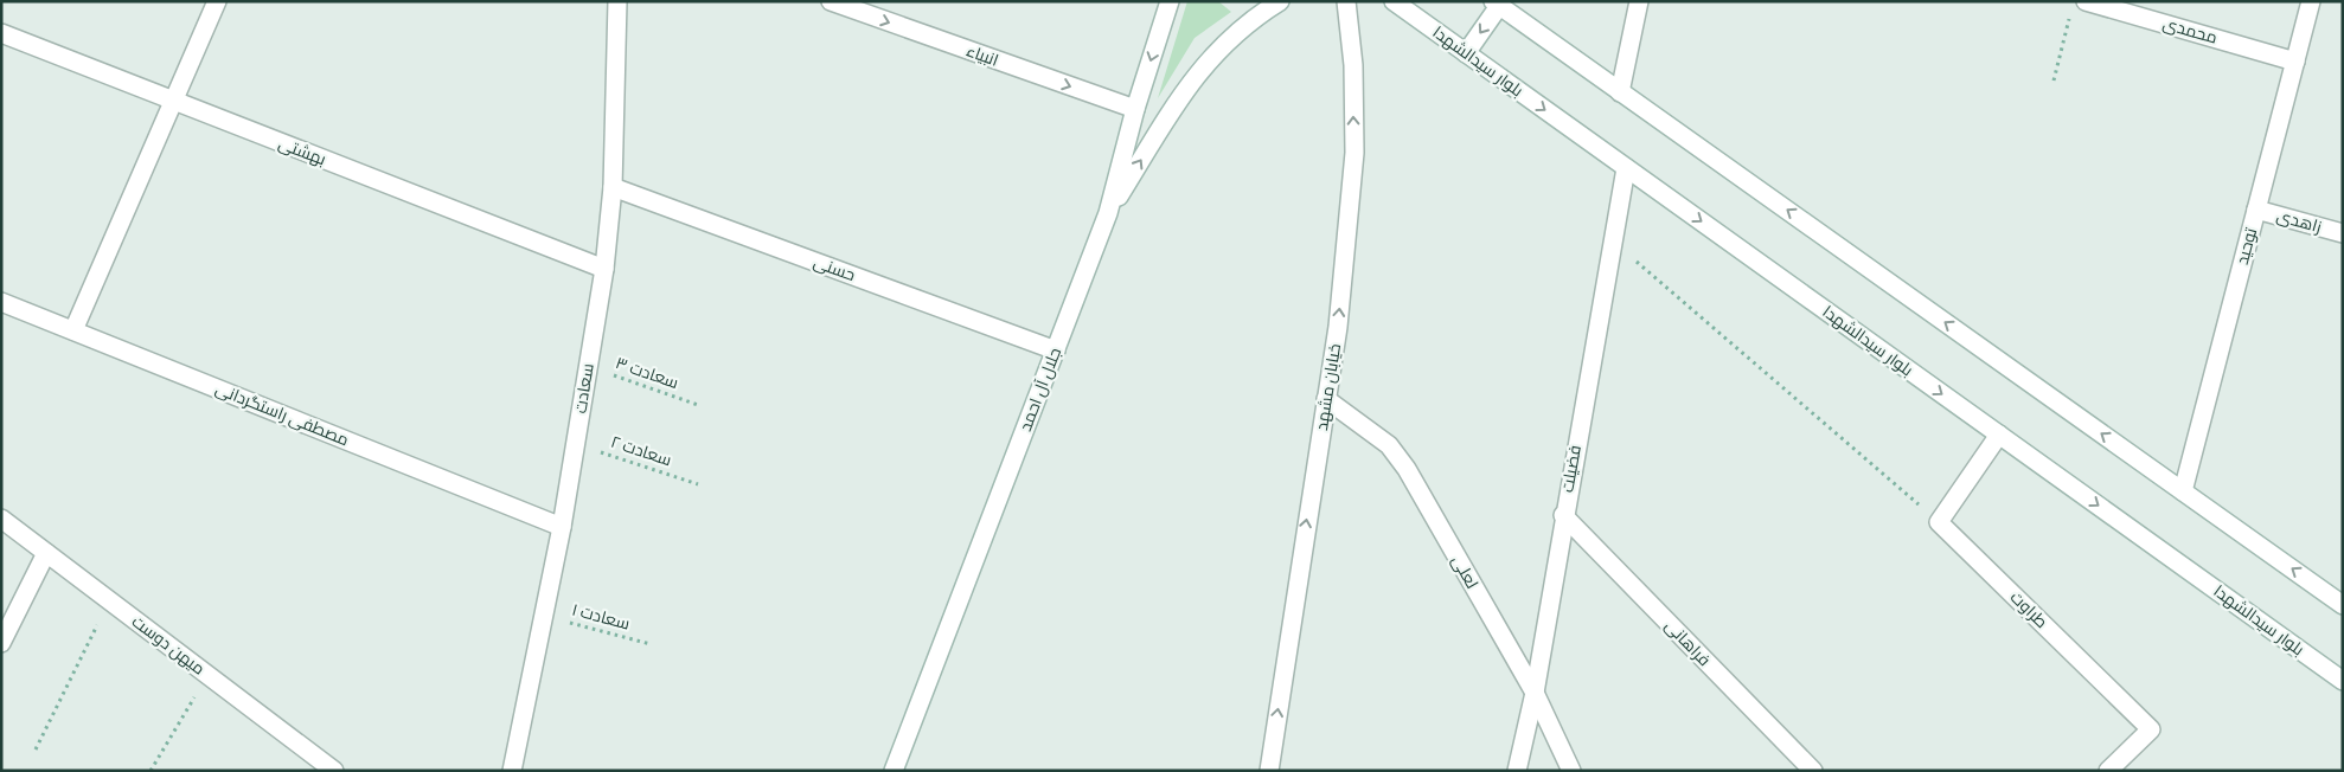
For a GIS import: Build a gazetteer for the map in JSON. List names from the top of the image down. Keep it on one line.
{"streets":{"street":["محمدی","انبیاء","بلوار سیدالشهدا","بهشتی","زاهدی","توحید","حسنی","خیابان مشهد","سعادت","جلال آل احمد","مصطفی راستگردانی","فضیلت","لعلی","طراوت","فراهانی","میهن دوست"],"path":["سعادت ۳","سعادت ۲","سعادت ۱"]},"crossings":[["محمدی","توحید"],["انبیاء","جلال آل احمد"],["بلوار سیدالشهدا","فضیلت"],["بهشتی","سعادت"],["زاهدی","توحید"],["حسنی","سعادت"],["حسنی","جلال آل احمد"],["سعادت ۳","سعادت"],["خیابان مشهد","لعلی"],["سعادت","مصطفی راستگردانی"],["سعادت","سعادت ۲"],["سعادت","سعادت ۱"],["فضیلت","لعلی"],["فضیلت","فراهانی"]],"one_way":["انبیاء","خیابان مشهد"]}
